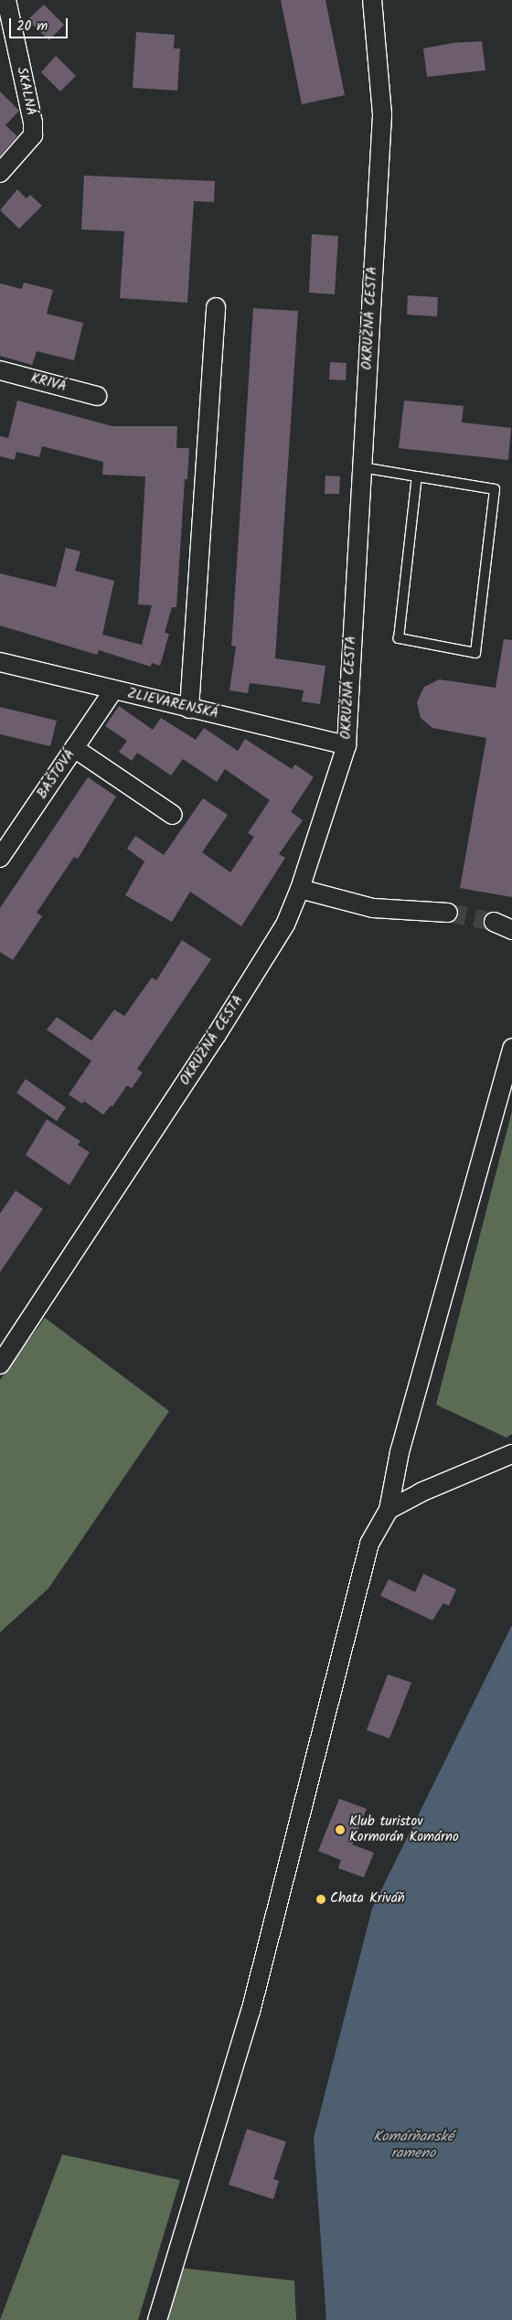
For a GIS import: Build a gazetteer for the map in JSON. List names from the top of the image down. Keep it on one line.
{"streets":{"street":["SKALNÁ","OKRUŽNÁ CESTA","KRIVÁ","ZLIEVARENSKÁ","BAŠTOVÁ"]},"crossings":[["OKRUŽNÁ CESTA","ZLIEVARENSKÁ"],["ZLIEVARENSKÁ","BAŠTOVÁ"]],"water":["Komárňanské rameno"],"places":["Klub turistov Kormorán Komárno","Chata Kriváň"],"scale_bar":"20 m"}
